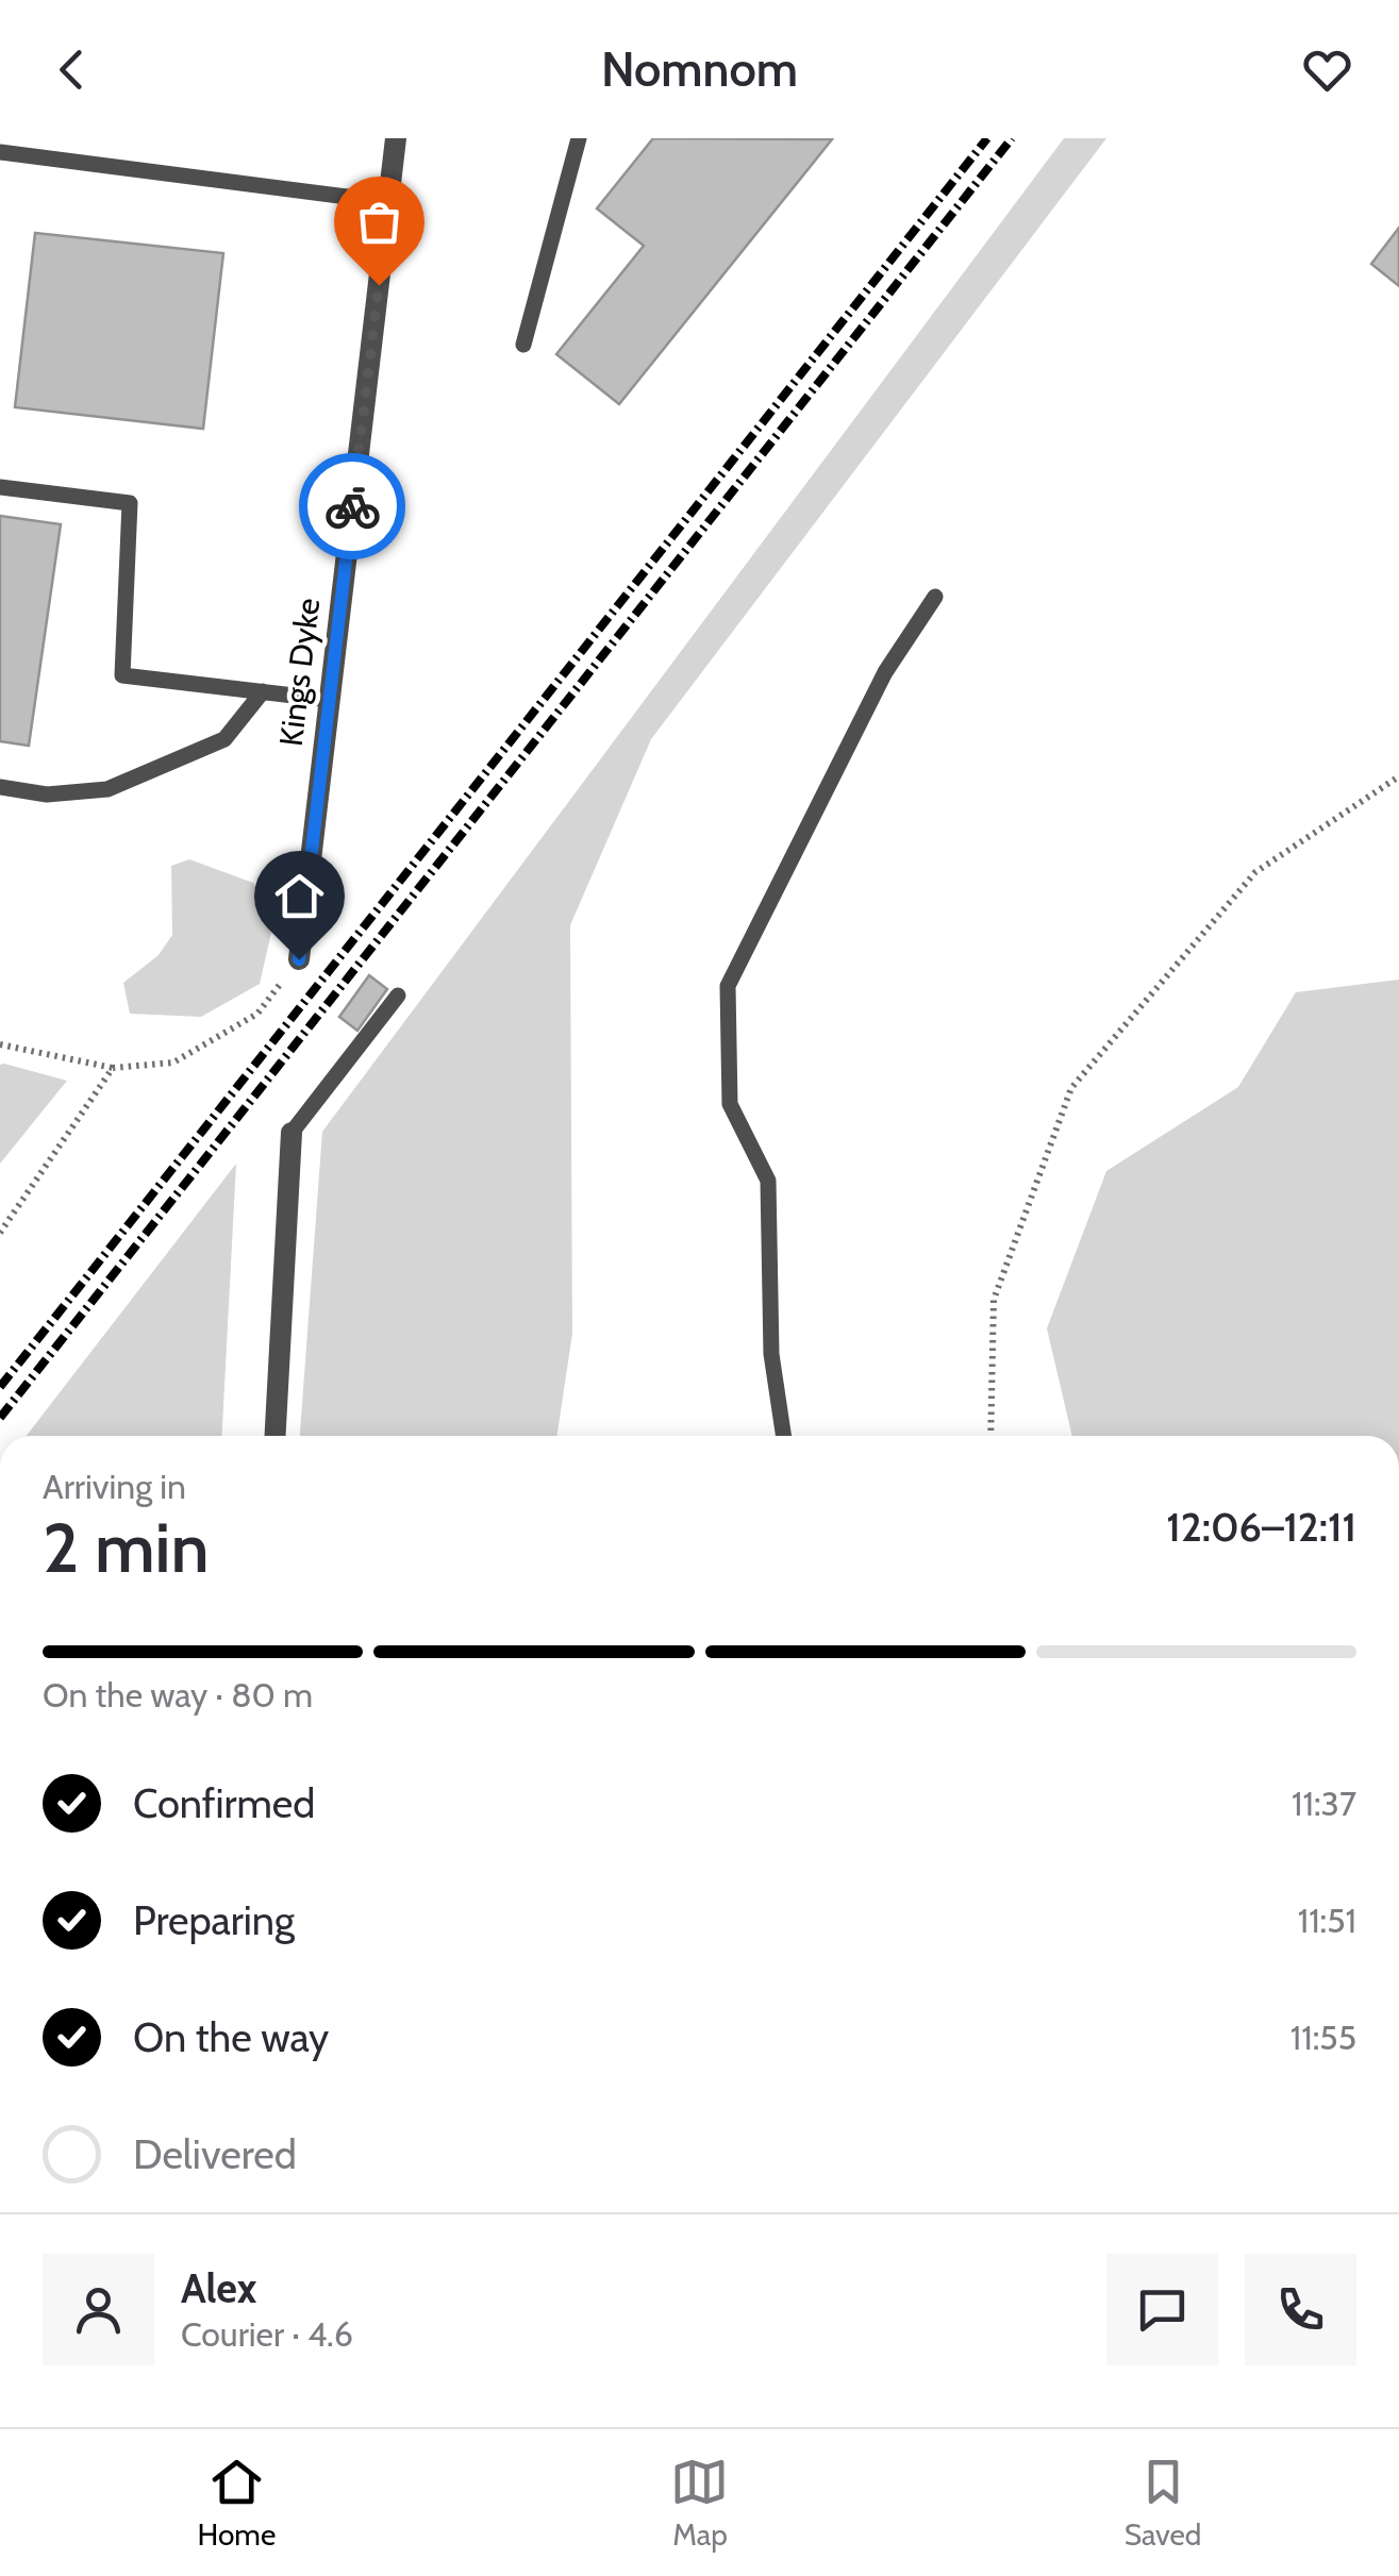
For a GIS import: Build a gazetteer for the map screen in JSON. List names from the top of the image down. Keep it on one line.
{"streets":{"street":["Kings Dyke"]},"page":{"header":"Nomnom","heading":["2 min","Arriving in","12:06–12:11"],"panel":["Alex","Courier · 4.6"],"bar":"On the way · 80 m","list":[["Confirmed","11:37"],["Preparing","11:51"],["On the way","11:55"],"Delivered"],"tabs":["Home","Map","Saved"]}}
